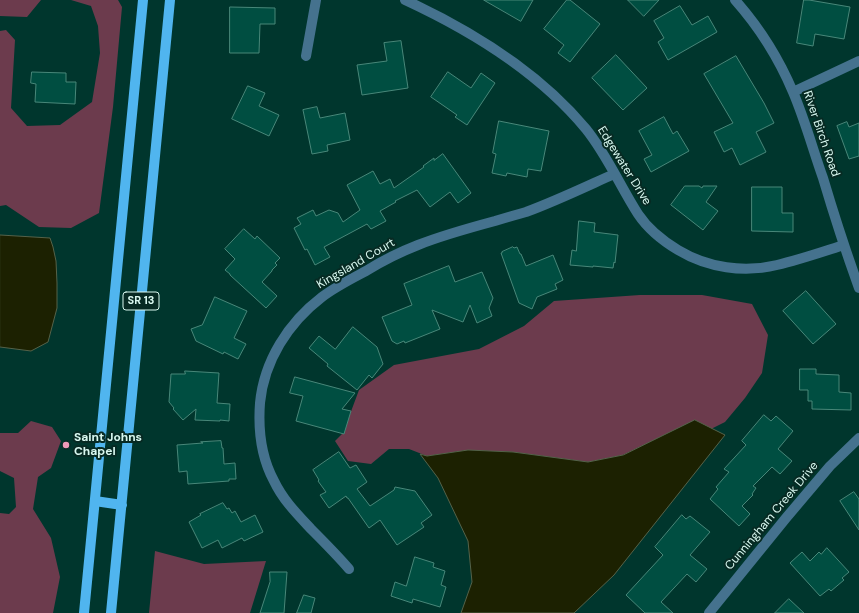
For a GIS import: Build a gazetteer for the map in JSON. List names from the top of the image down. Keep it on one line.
{"streets":{"main road":["SR 13"],"street":["River Birch Road","Edgewater Drive","Kingsland Court","Cunningham Creek Drive"]},"crossings":[["River Birch Road","Edgewater Drive"],["Edgewater Drive","Kingsland Court"]],"places":["Saint Johns Chapel"]}
